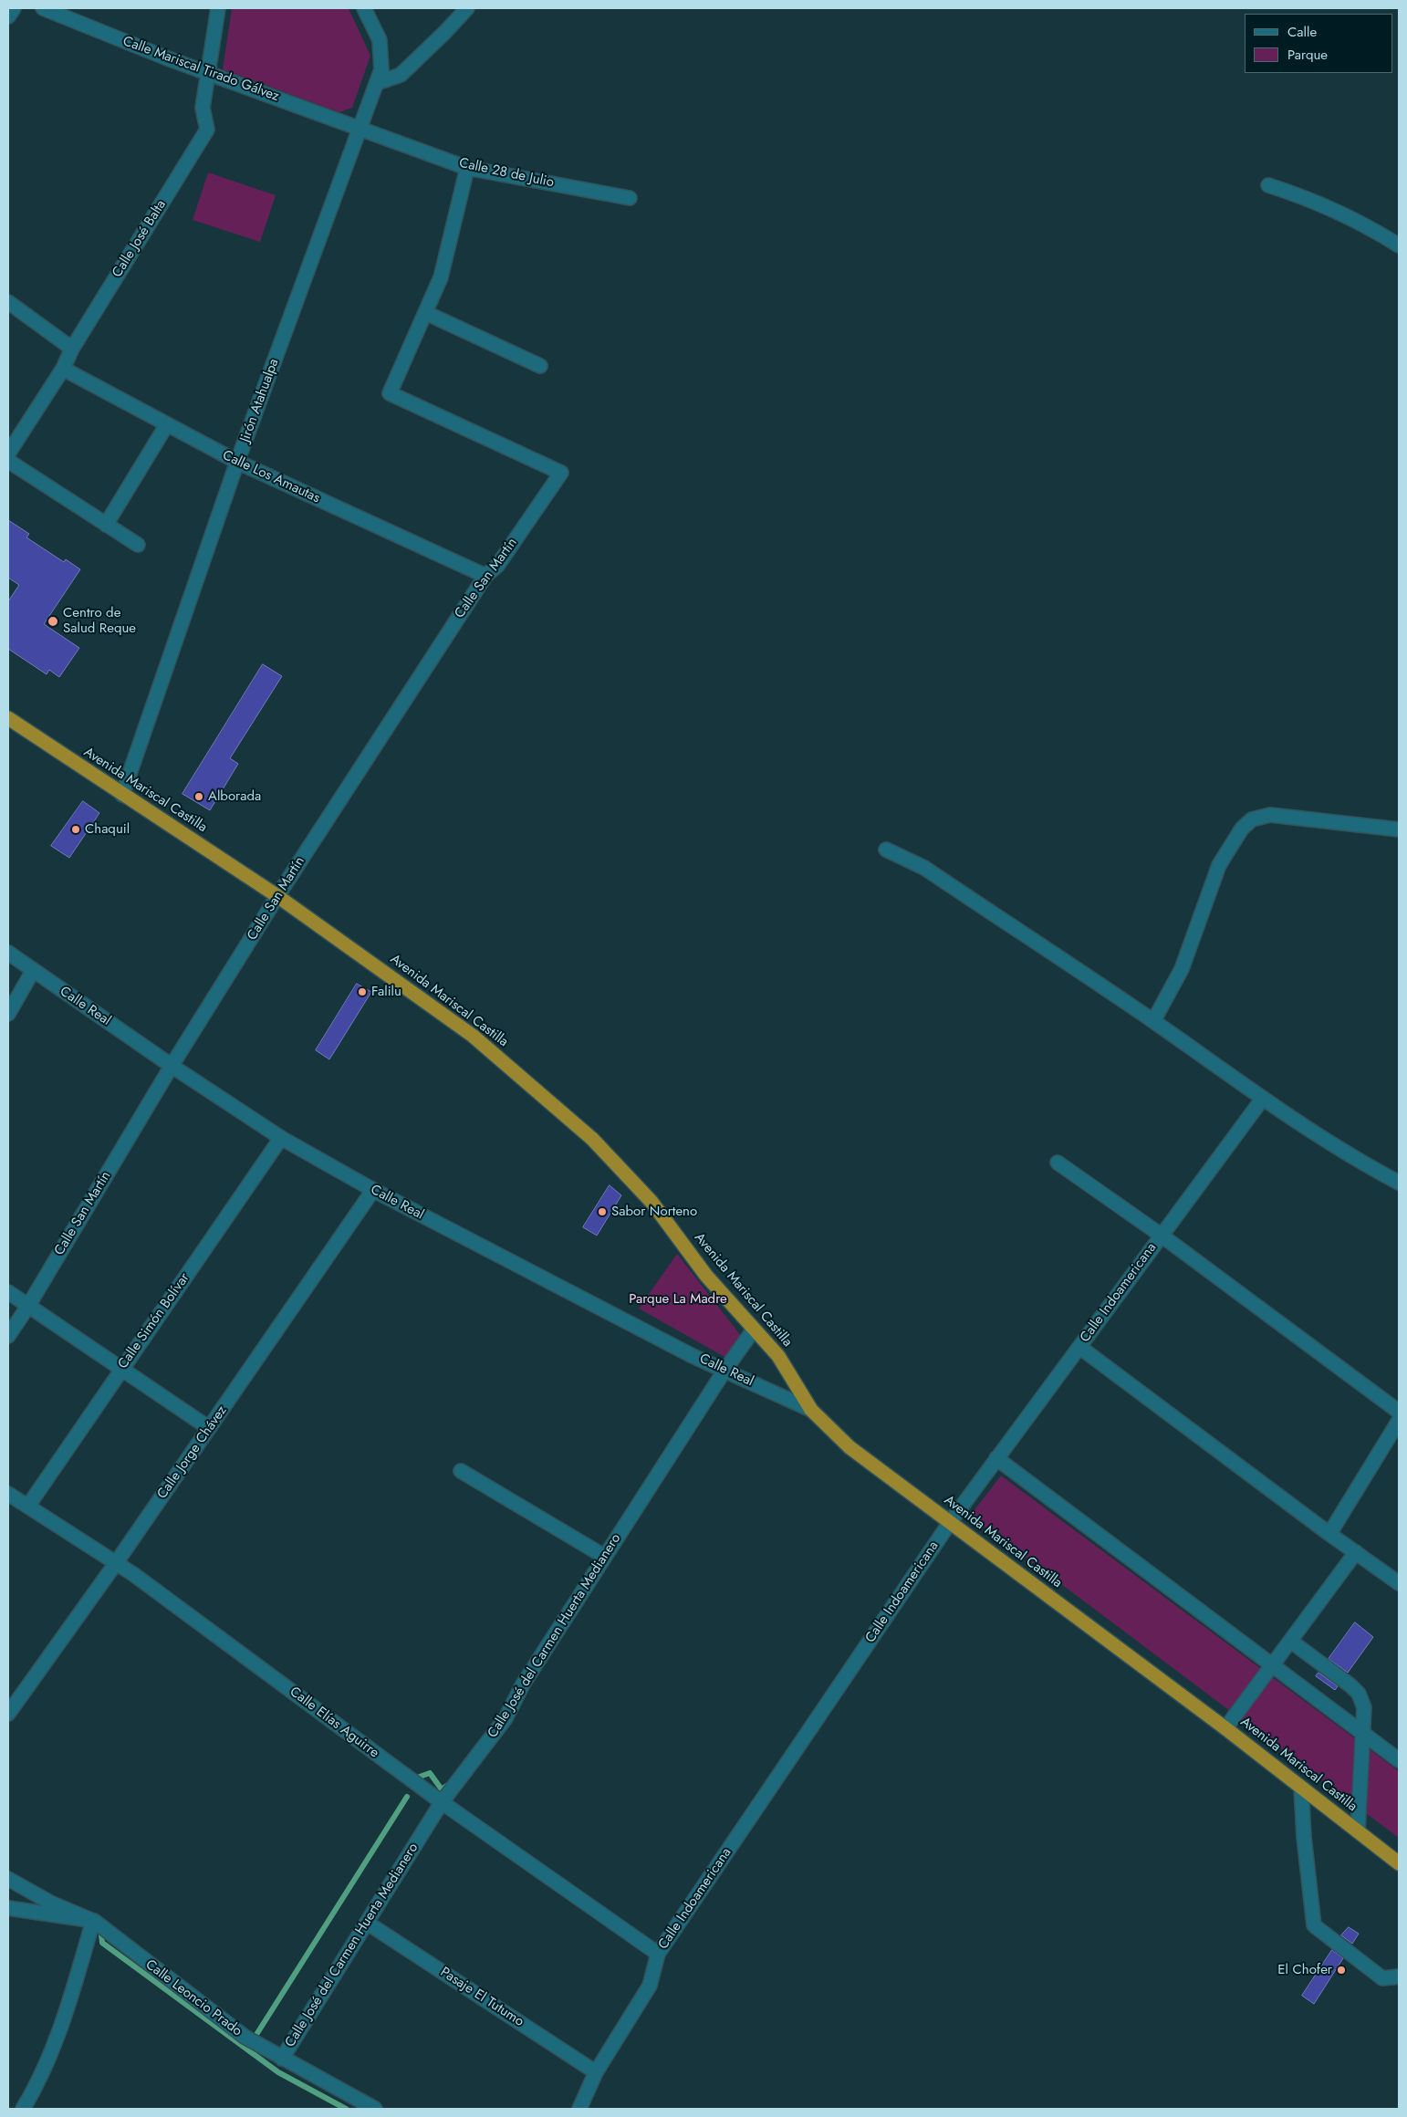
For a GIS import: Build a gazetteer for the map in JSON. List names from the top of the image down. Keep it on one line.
{"streets":{"highway":["Avenida Mariscal Castilla"],"street":["Calle Mariscal Tirado Gálvez","Calle 28 de Julio","Calle José Balta","Jirón Atahualpa","Calle Los Amautas","Calle San Martín","Calle Real","Calle Indoamericana","Calle Simón Bolívar","Calle Jorge Chávez","Calle José del Carmen Huerta Medianero","Calle Elías Aguirre","Pasaje El Tutumo","Calle Leoncio Prado"]},"crossings":[["Calle Mariscal Tirado Gálvez","Calle 28 de Julio"],["Calle Mariscal Tirado Gálvez","Calle José Balta"],["Calle Mariscal Tirado Gálvez","Jirón Atahualpa"],["Calle 28 de Julio","Jirón Atahualpa"],["Calle José Balta","Calle Los Amautas"],["Jirón Atahualpa","Calle Los Amautas"],["Jirón Atahualpa","Avenida Mariscal Castilla"],["Calle Los Amautas","Calle San Martín"],["Calle San Martín","Avenida Mariscal Castilla"],["Calle San Martín","Calle Real"],["Avenida Mariscal Castilla","Calle Real"],["Avenida Mariscal Castilla","Calle Indoamericana"],["Avenida Mariscal Castilla","Calle José del Carmen Huerta Medianero"],["Calle Real","Calle Simón Bolívar"],["Calle Real","Calle Jorge Chávez"],["Calle Real","Calle José del Carmen Huerta Medianero"],["Calle Indoamericana","Calle Elías Aguirre"],["Calle Indoamericana","Pasaje El Tutumo"],["Calle Simón Bolívar","Calle Elías Aguirre"],["Calle Jorge Chávez","Calle Elías Aguirre"],["Calle José del Carmen Huerta Medianero","Calle Elías Aguirre"],["Calle José del Carmen Huerta Medianero","Pasaje El Tutumo"],["Calle José del Carmen Huerta Medianero","Calle Leoncio Prado"]],"parks":["Parque La Madre"],"places":["Centro de Salud Reque","Alborada","Chaquil","Falilu","Sabor Norteno","El Chofer"],"legend":["Calle","Parque"]}
